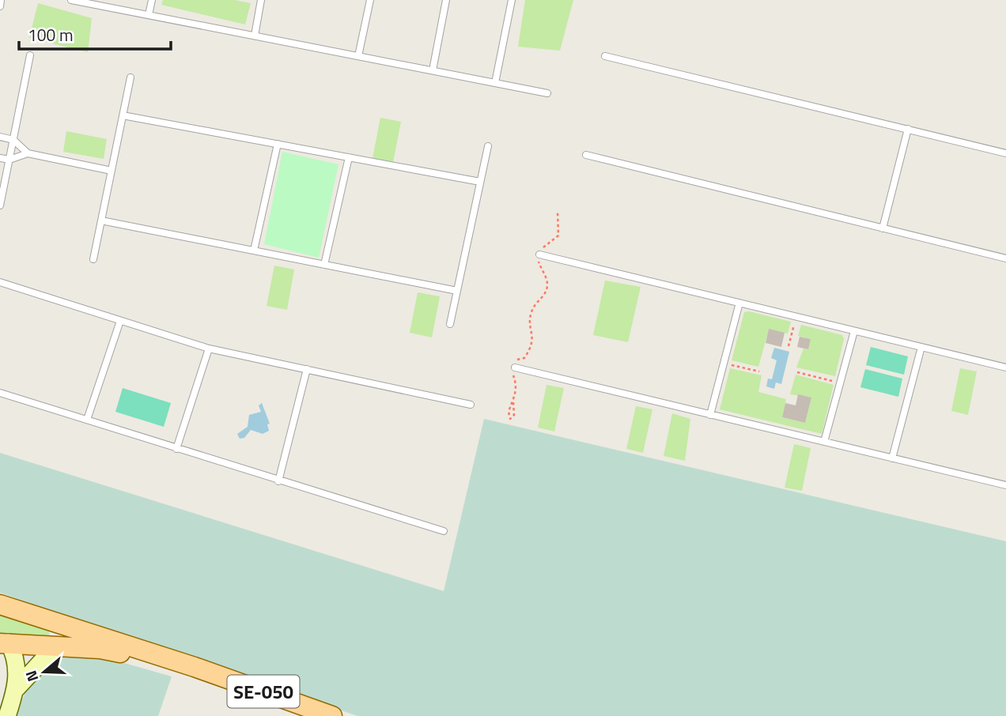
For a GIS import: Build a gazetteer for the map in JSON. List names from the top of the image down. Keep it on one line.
{"streets":{"main road":["SE-050"]},"scale_bar":"100 m","north":"left"}
